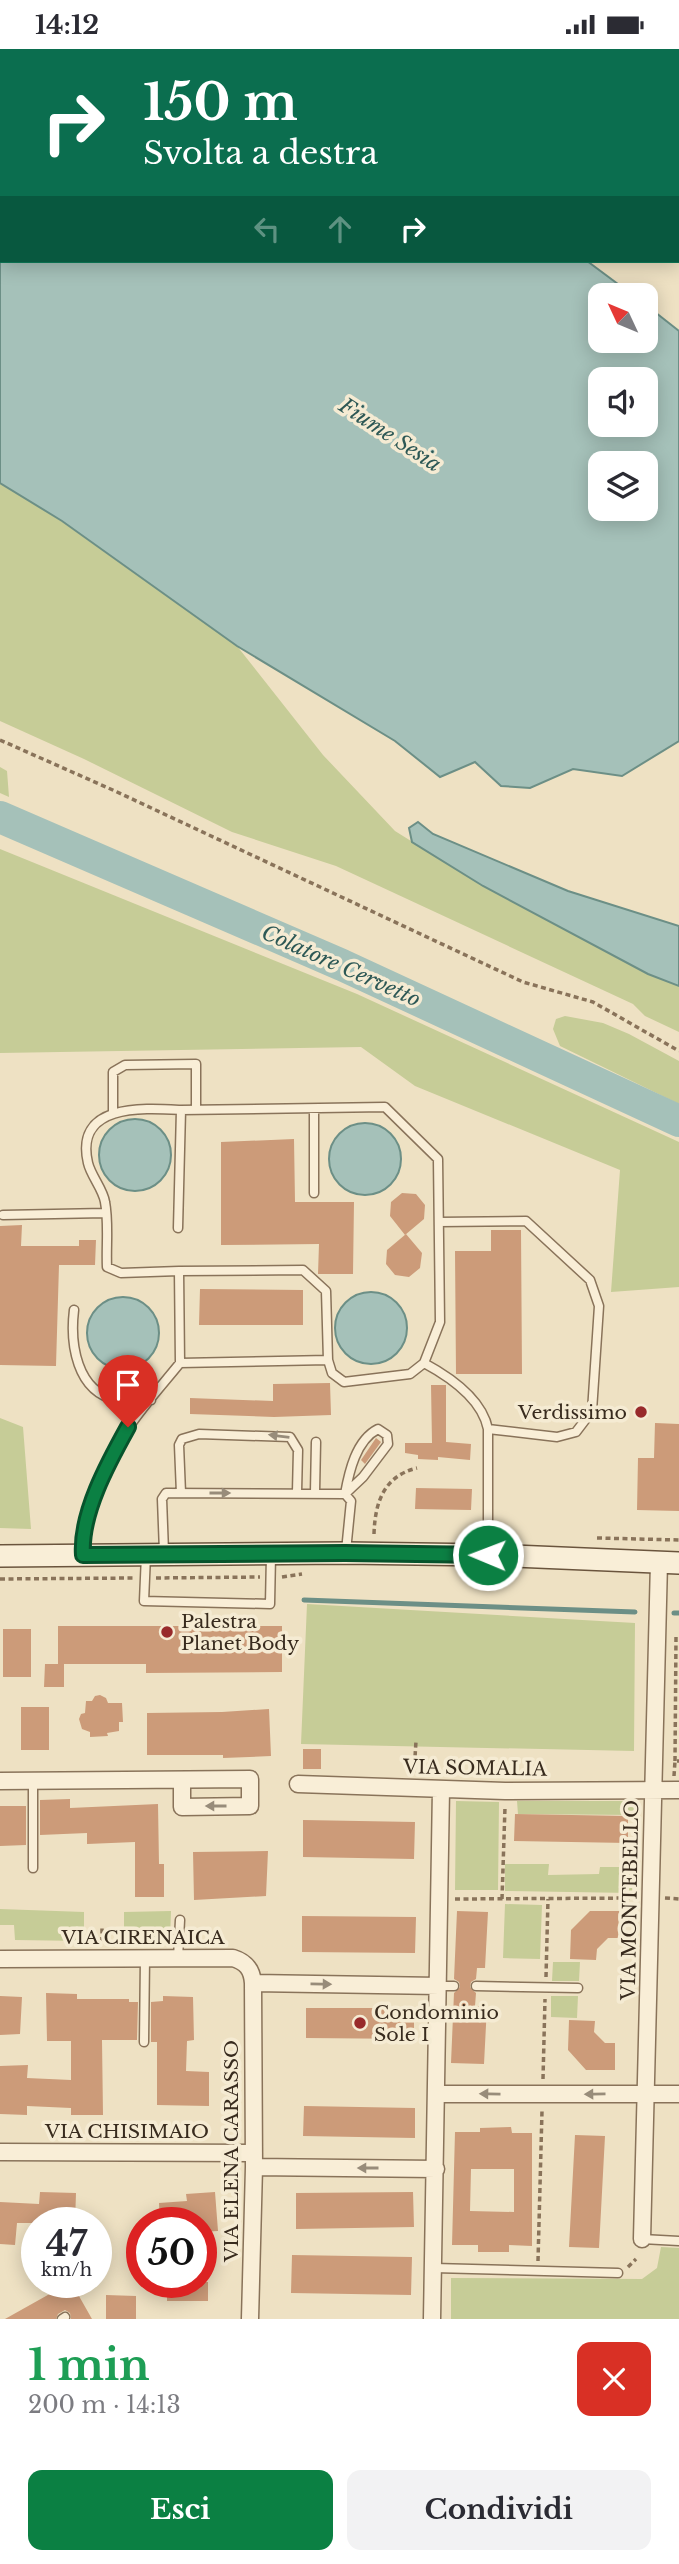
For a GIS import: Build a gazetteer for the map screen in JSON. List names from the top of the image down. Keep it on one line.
{"streets":{"street":["VIA SOMALIA","VIA MONTEBELLO","VIA CIRENAICA","VIA CHISIMAIO","VIA ELENA CARASSO"]},"crossings":[["VIA SOMALIA","VIA MONTEBELLO"],["VIA CIRENAICA","VIA ELENA CARASSO"],["VIA CHISIMAIO","VIA ELENA CARASSO"]],"one_way":["VIA CHISIMAIO"],"water":["Fiume Sesia","Colatore Cervetto"],"places":["Verdissimo","Palestra Planet Body","Condominio Sole I"],"north":"top left","page":{"status":"14:12","turn":["150 m","Svolta a destra"],"speed":"47 km/h","limit":"50","heading":["1 min","200 m · 14:13"],"buttons":["Esci","Condividi"]}}
